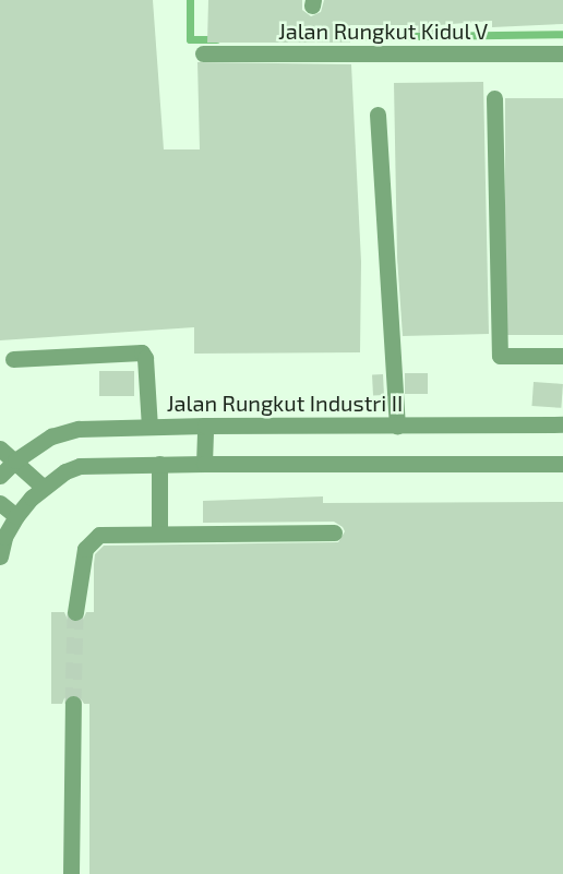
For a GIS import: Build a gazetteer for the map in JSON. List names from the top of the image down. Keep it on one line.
{"streets":{"street":["Jalan Rungkut Kidul V","Jalan Rungkut Industri II"]}}
